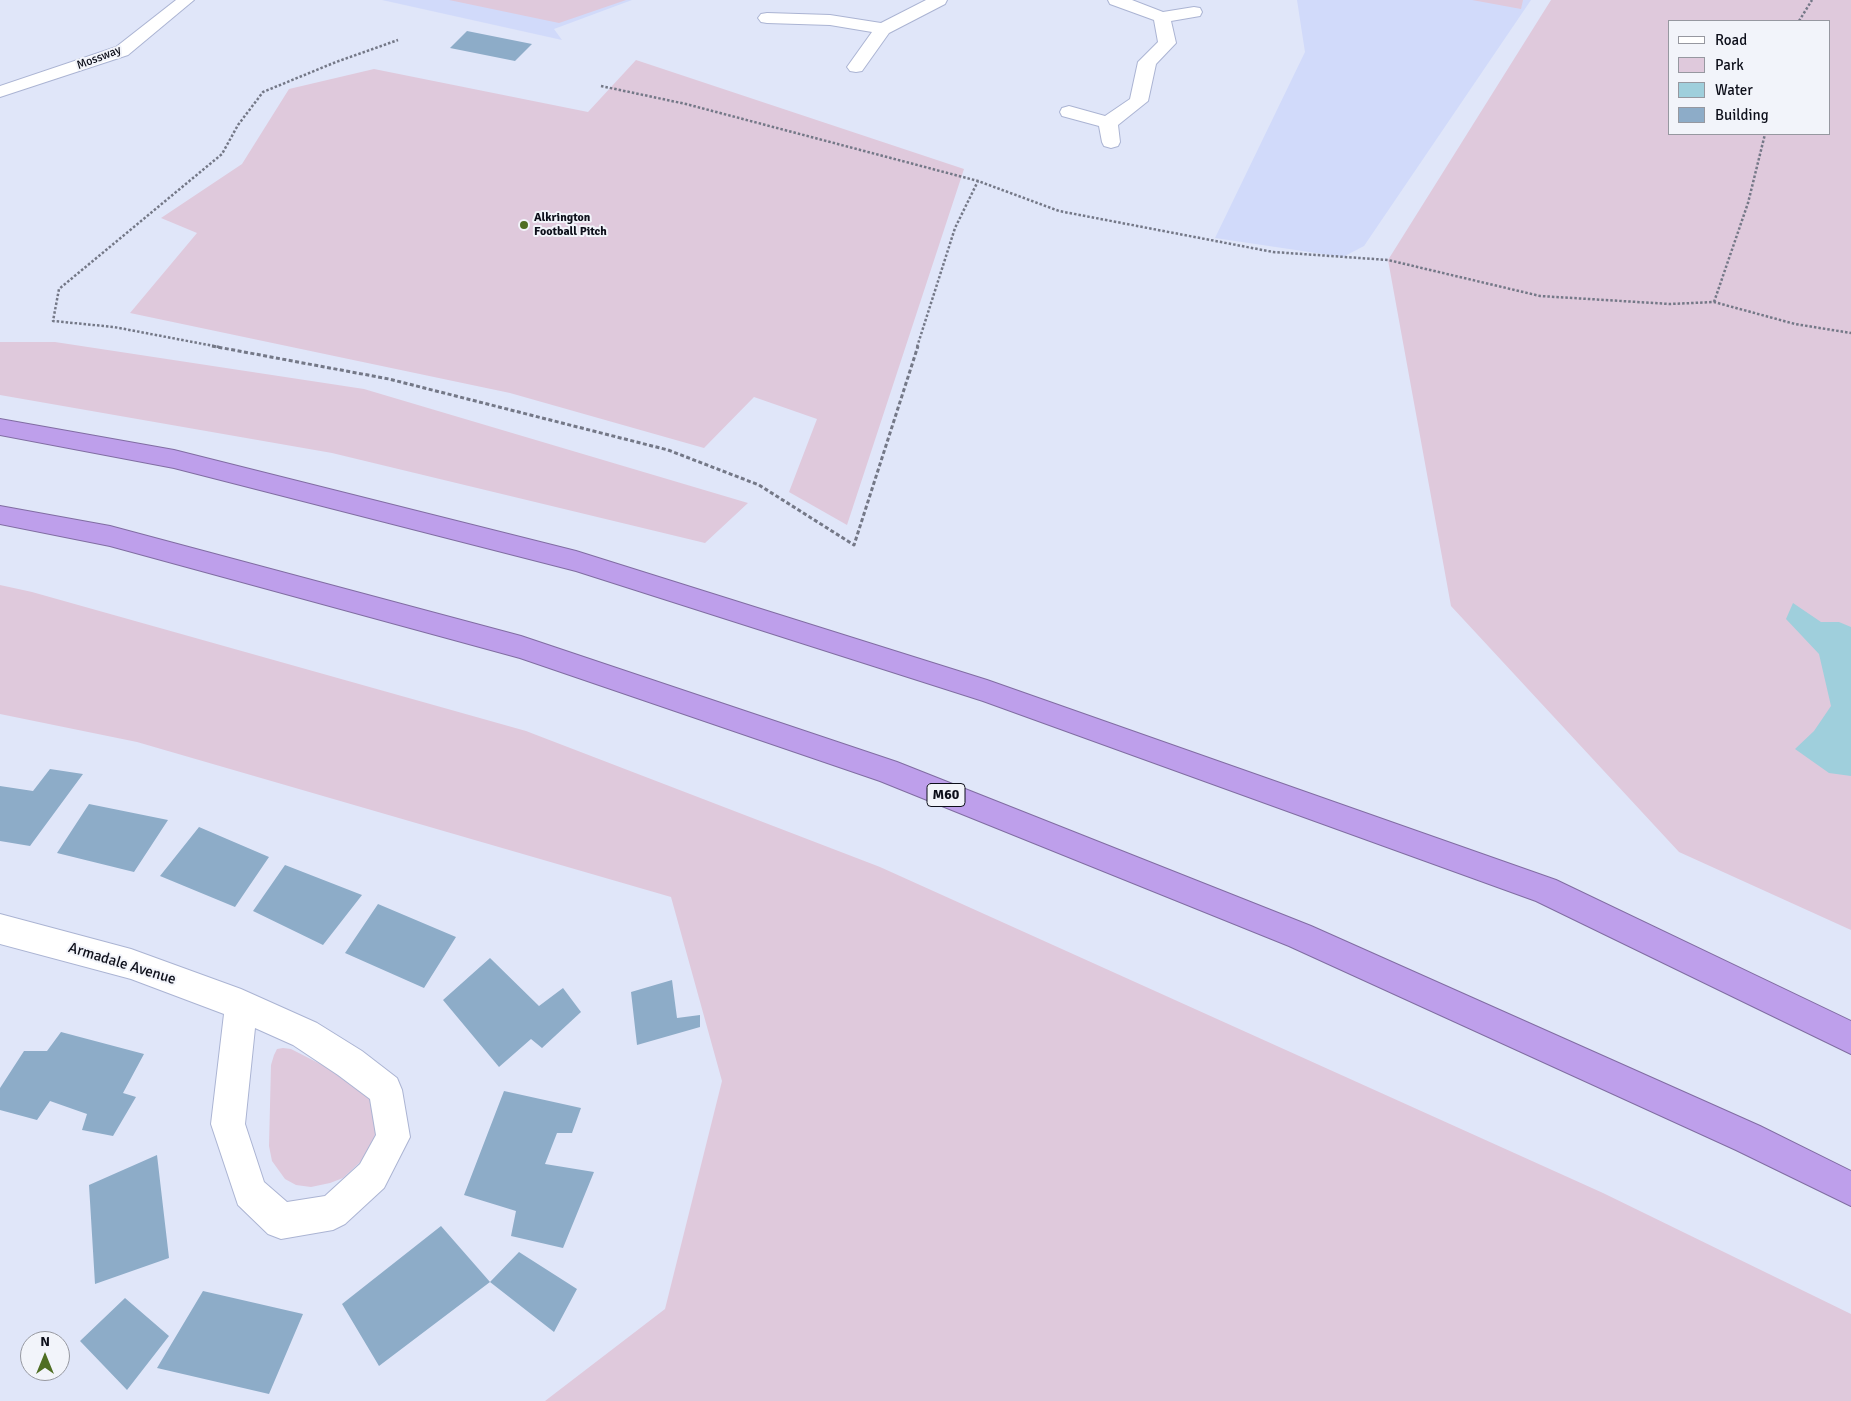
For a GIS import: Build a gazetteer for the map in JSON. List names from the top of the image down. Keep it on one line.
{"streets":{"highway":["M60"],"street":["Mossway","Armadale Avenue"]},"places":["Alkrington Football Pitch"],"legend":["Road","Park","Water","Building"],"north":"top"}
